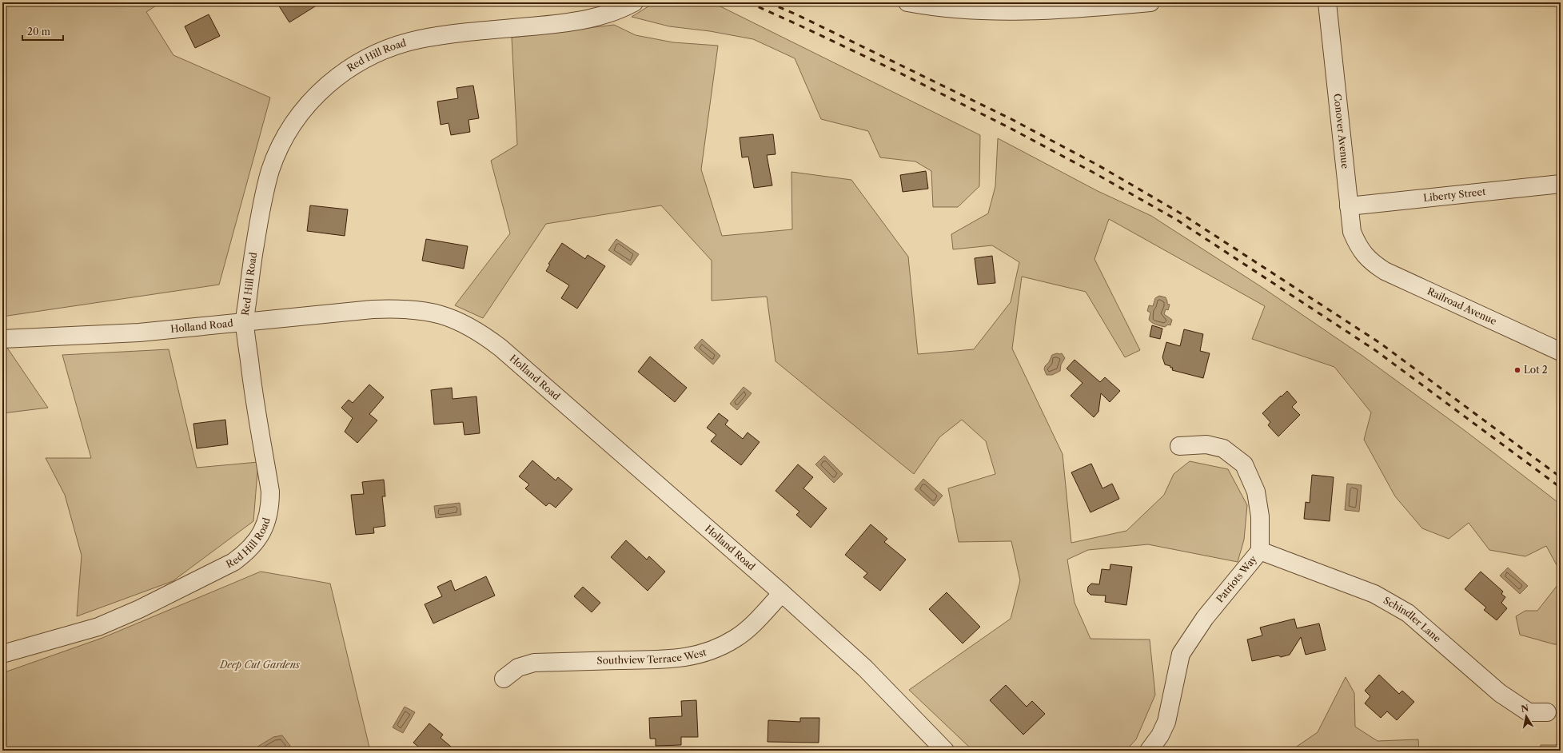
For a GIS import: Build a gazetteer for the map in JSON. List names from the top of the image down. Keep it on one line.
{"streets":{"street":["Red Hill Road","Conover Avenue","Liberty Street","Railroad Avenue","Holland Road","Patriots Way","Schindler Lane","Southview Terrace West"]},"crossings":[["Red Hill Road","Holland Road"],["Conover Avenue","Liberty Street"],["Conover Avenue","Railroad Avenue"],["Holland Road","Southview Terrace West"],["Patriots Way","Schindler Lane"]],"parks":["Deep Cut Gardens"],"places":["Lot 2"],"scale_bar":"20 m","north":"top"}
